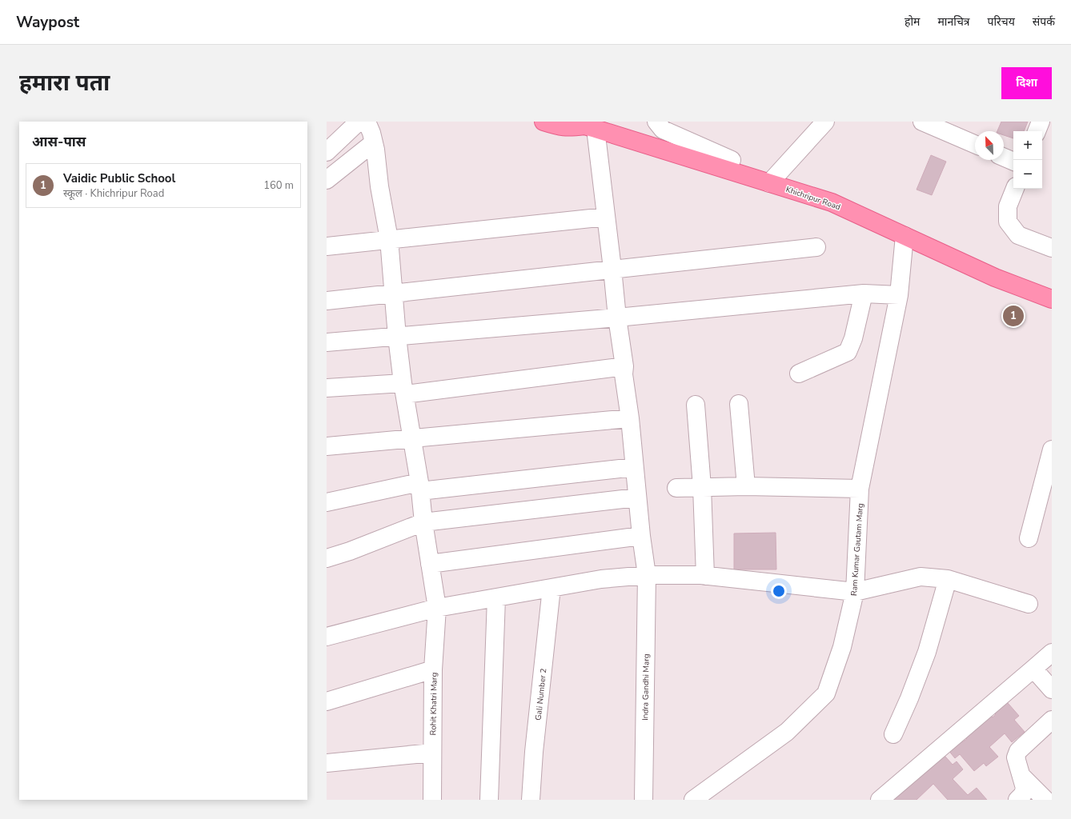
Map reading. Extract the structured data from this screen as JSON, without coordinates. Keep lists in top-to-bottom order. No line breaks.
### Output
{"streets":{"main road":["Khichripur Road"],"street":["Ram Kumar Gautam Marg","Indra Gandhi Marg","Gali Number 2","Rohit Khatri Marg"]},"crossings":[["Khichripur Road","Ram Kumar Gautam Marg"],["Khichripur Road","Indra Gandhi Marg"]],"north":"top left","page":{"header":"Waypost","nav":["होम","मानचित्र","परिचय","संपर्क"],"buttons":"दिशा","title":"हमारा पता","heading":"आस-पास","map_buttons":["+","−"],"list":[{"mark":"1","name":"Vaidic Public School","note":"स्कूल · Khichripur Road","value":"160 m"}],"pins":"1"}}
